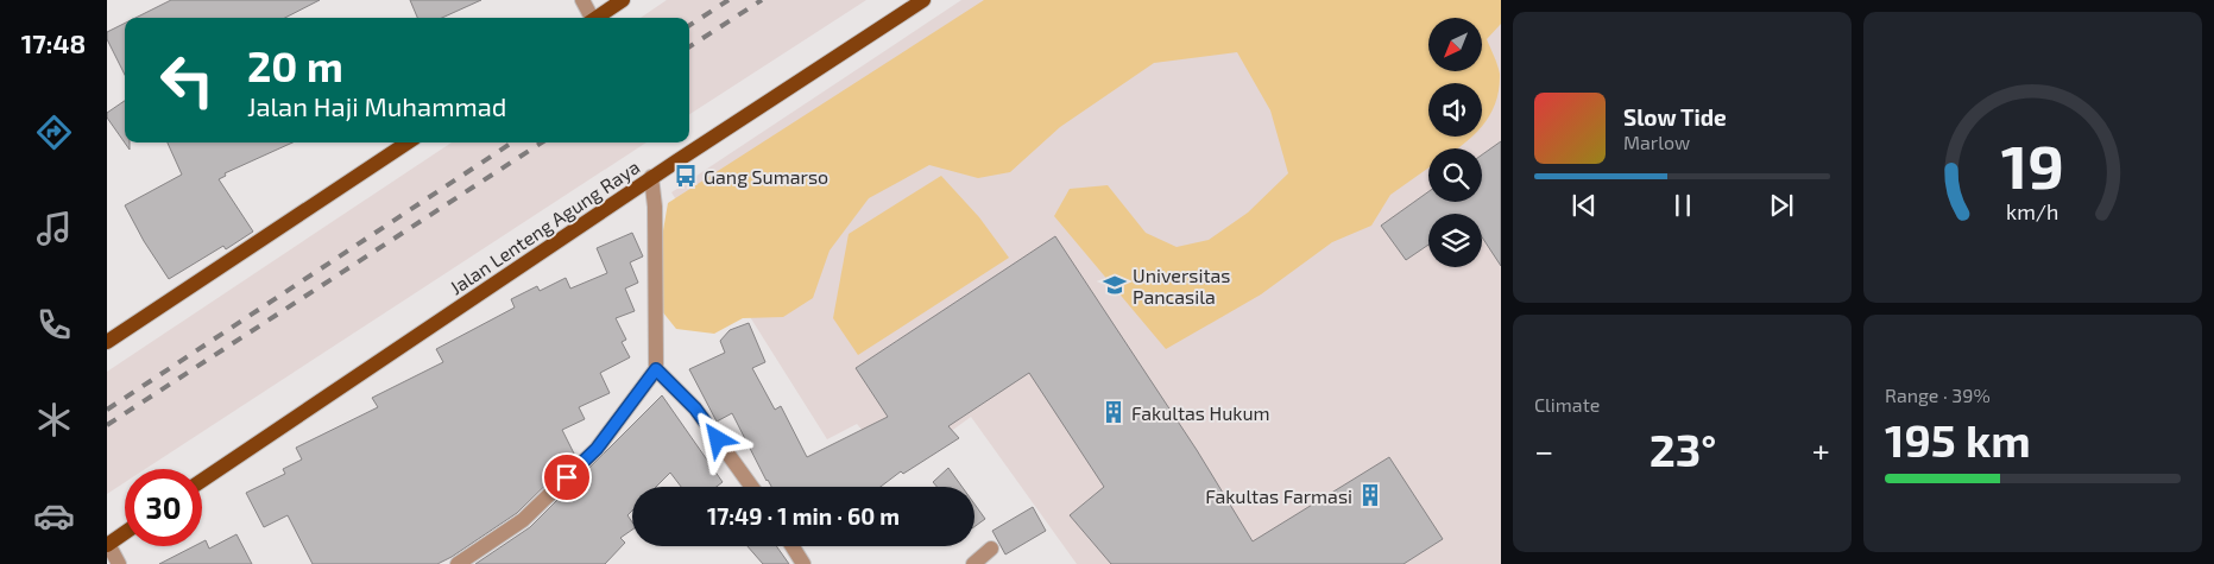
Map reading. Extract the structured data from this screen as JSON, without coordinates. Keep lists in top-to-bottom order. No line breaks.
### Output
{"streets":{"main road":["Jalan Lenteng Agung Raya"]},"places":{"bus stop":["Gang Sumarso"],"school or university":["Universitas Pancasila"],"building":["Fakultas Hukum","Fakultas Farmasi"]},"north":"bottom left","page":{"tabs":"17:48","turn":["20 m","Jalan Haji Muhammad"],"song":["Slow Tide","Marlow"],"tile":["Climate",["Range · 39%","195 km"]],"heat":["−","23°","+"],"limit":"30","trip":"17:49 · 1 min · 60 m","gauge":["19","km/h"]}}
